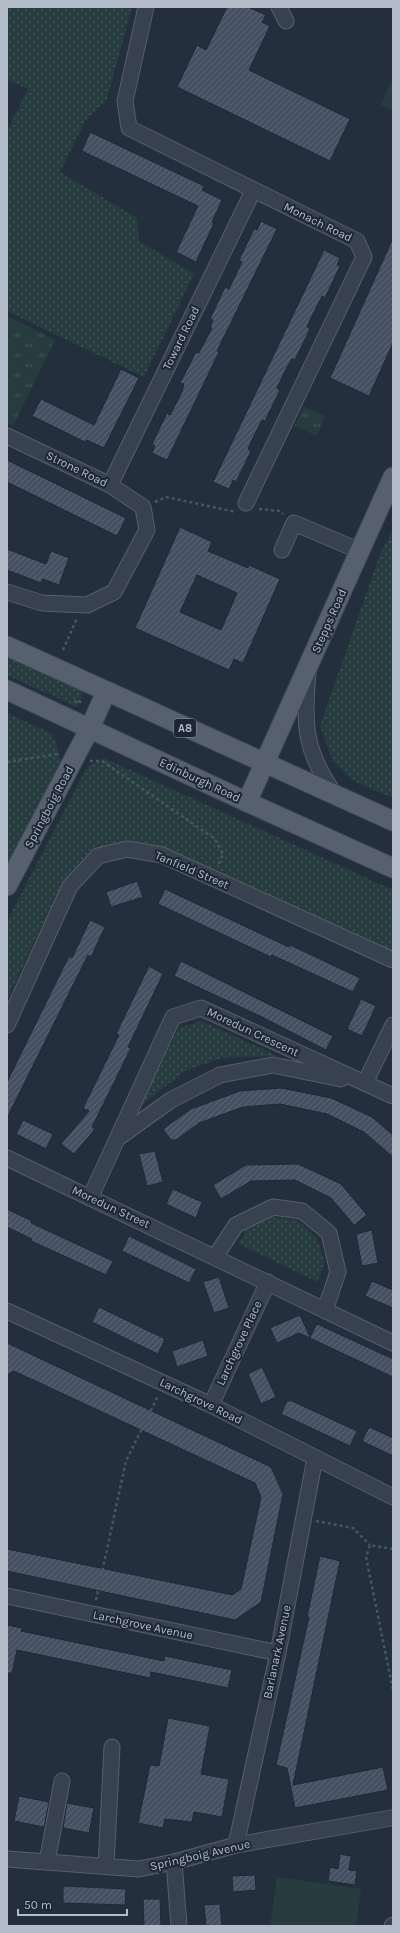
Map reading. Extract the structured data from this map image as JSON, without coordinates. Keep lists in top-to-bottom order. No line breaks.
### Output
{"streets":{"main road":["Stepps Road","A8","Edinburgh Road","Springboig Road"],"street":["Monach Road","Toward Road","Strone Road","Tanfield Street","Moredun Crescent","Moredun Street","Larchgrove Place","Larchgrove Road","Larchgrove Avenue","Barlanark Avenue","Springboig Avenue"]},"crossings":[["Monach Road","Toward Road"],["Toward Road","Strone Road"],["Stepps Road","A8"],["Stepps Road","Edinburgh Road"],["A8","Springboig Road"],["Edinburgh Road","Springboig Road"],["Moredun Crescent","Moredun Street"],["Moredun Street","Larchgrove Place"],["Larchgrove Place","Larchgrove Road"],["Larchgrove Road","Barlanark Avenue"],["Larchgrove Avenue","Barlanark Avenue"],["Barlanark Avenue","Springboig Avenue"]],"scale_bar":"50 m"}
